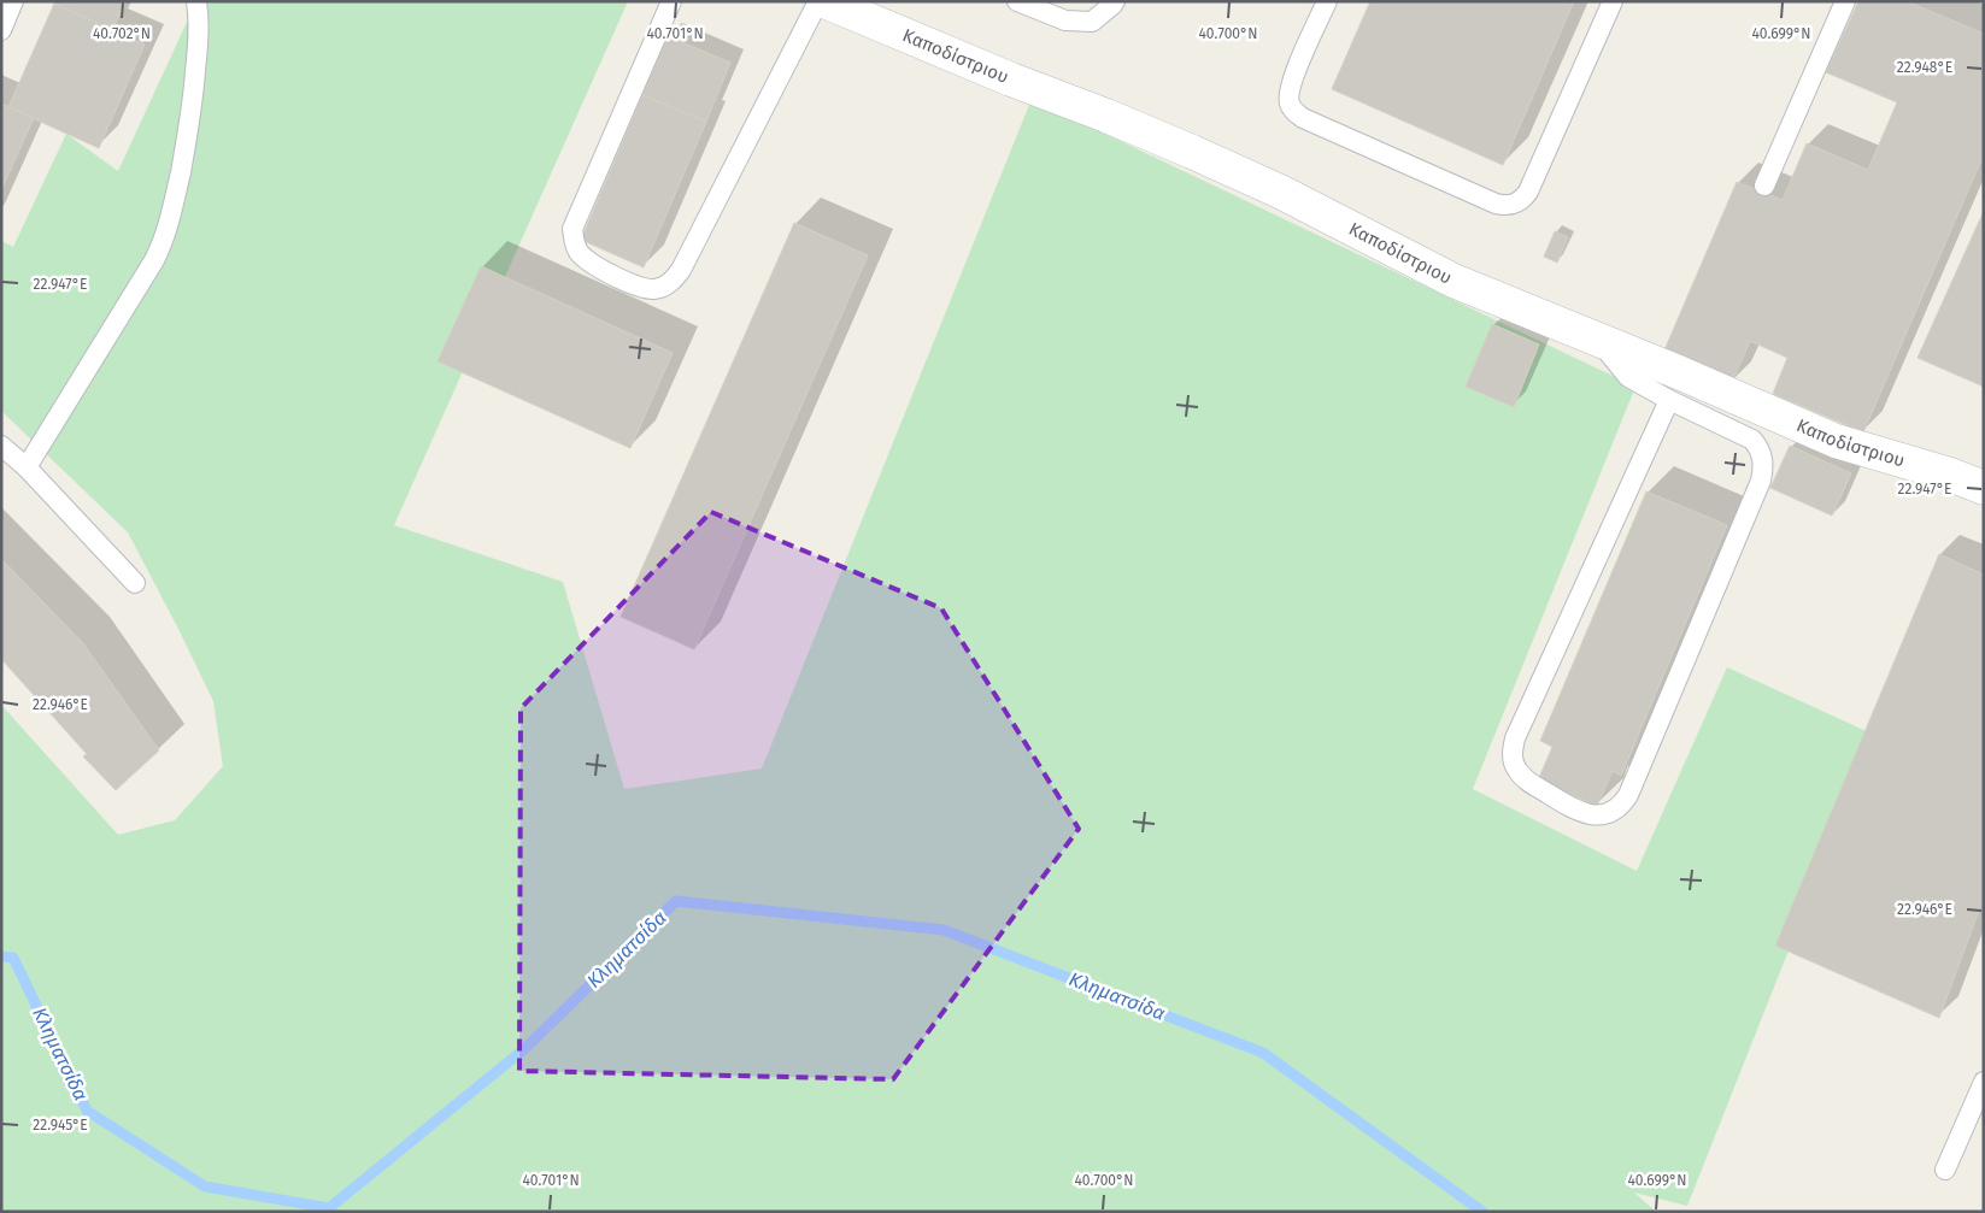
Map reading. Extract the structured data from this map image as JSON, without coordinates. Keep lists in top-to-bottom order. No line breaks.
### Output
{"streets":{"street":["Καποδίστριου"]},"water":["Κληματσίδα"],"coordinates":["40.702°N","40.701°N","40.700°N","40.699°N","22.948°E","22.947°E","22.946°E","22.945°E"]}
